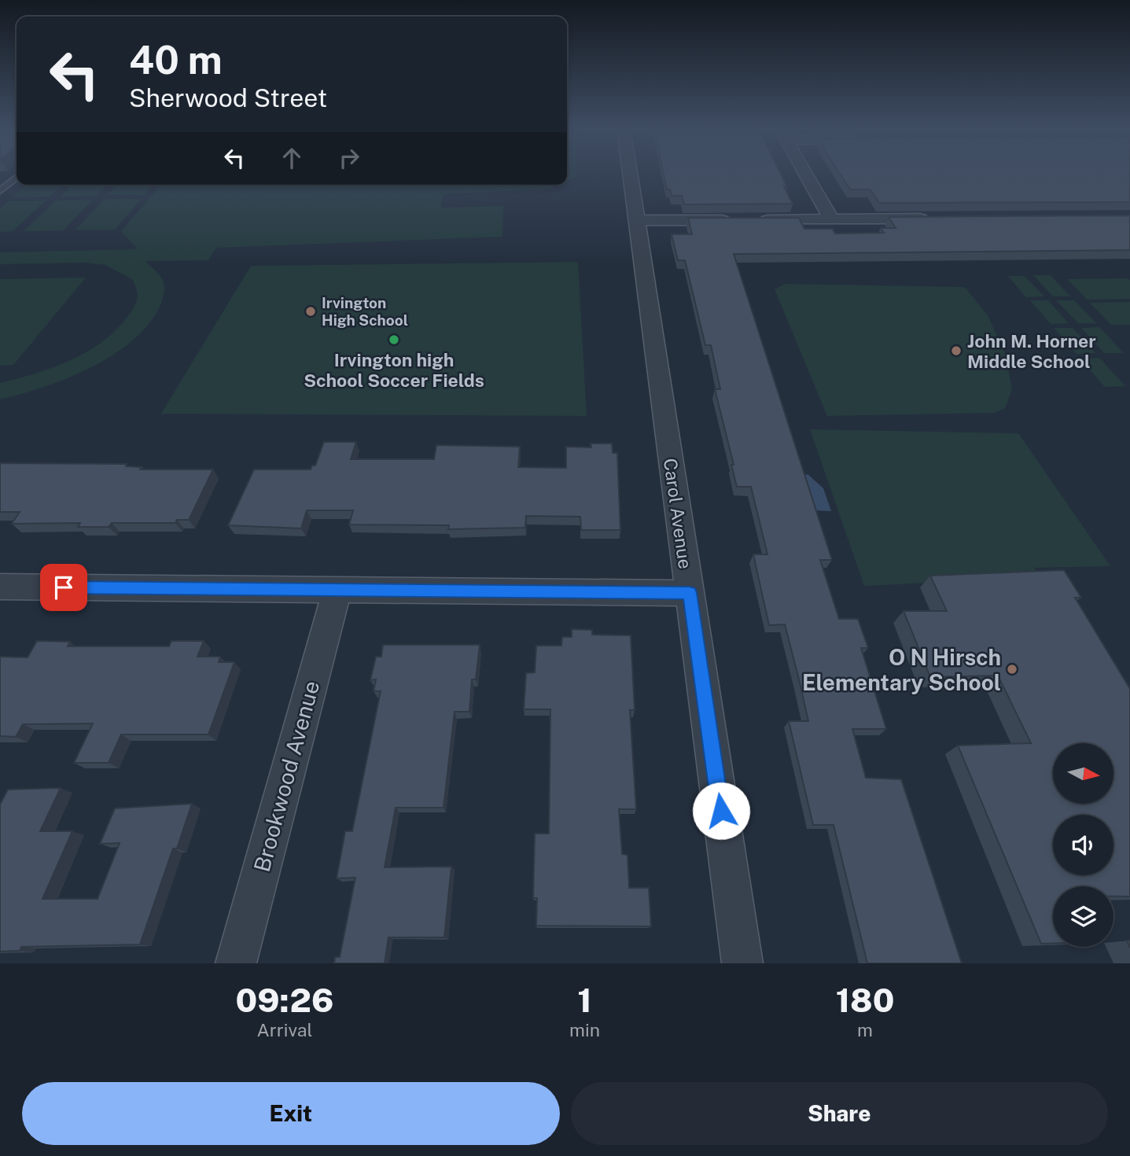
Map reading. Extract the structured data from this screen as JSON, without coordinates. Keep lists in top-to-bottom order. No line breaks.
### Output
{"streets":{"street":["Carol Avenue","Brookwood Avenue"]},"places":["Irvington High School","Irvington high School Soccer Fields","John M. Horner Middle School","O N Hirsch Elementary School"],"north":"right","page":{"turn":["40 m","Sherwood Street"],"eta":["09:26","Arrival","1","min","180","m"],"buttons":["Exit","Share"]}}
